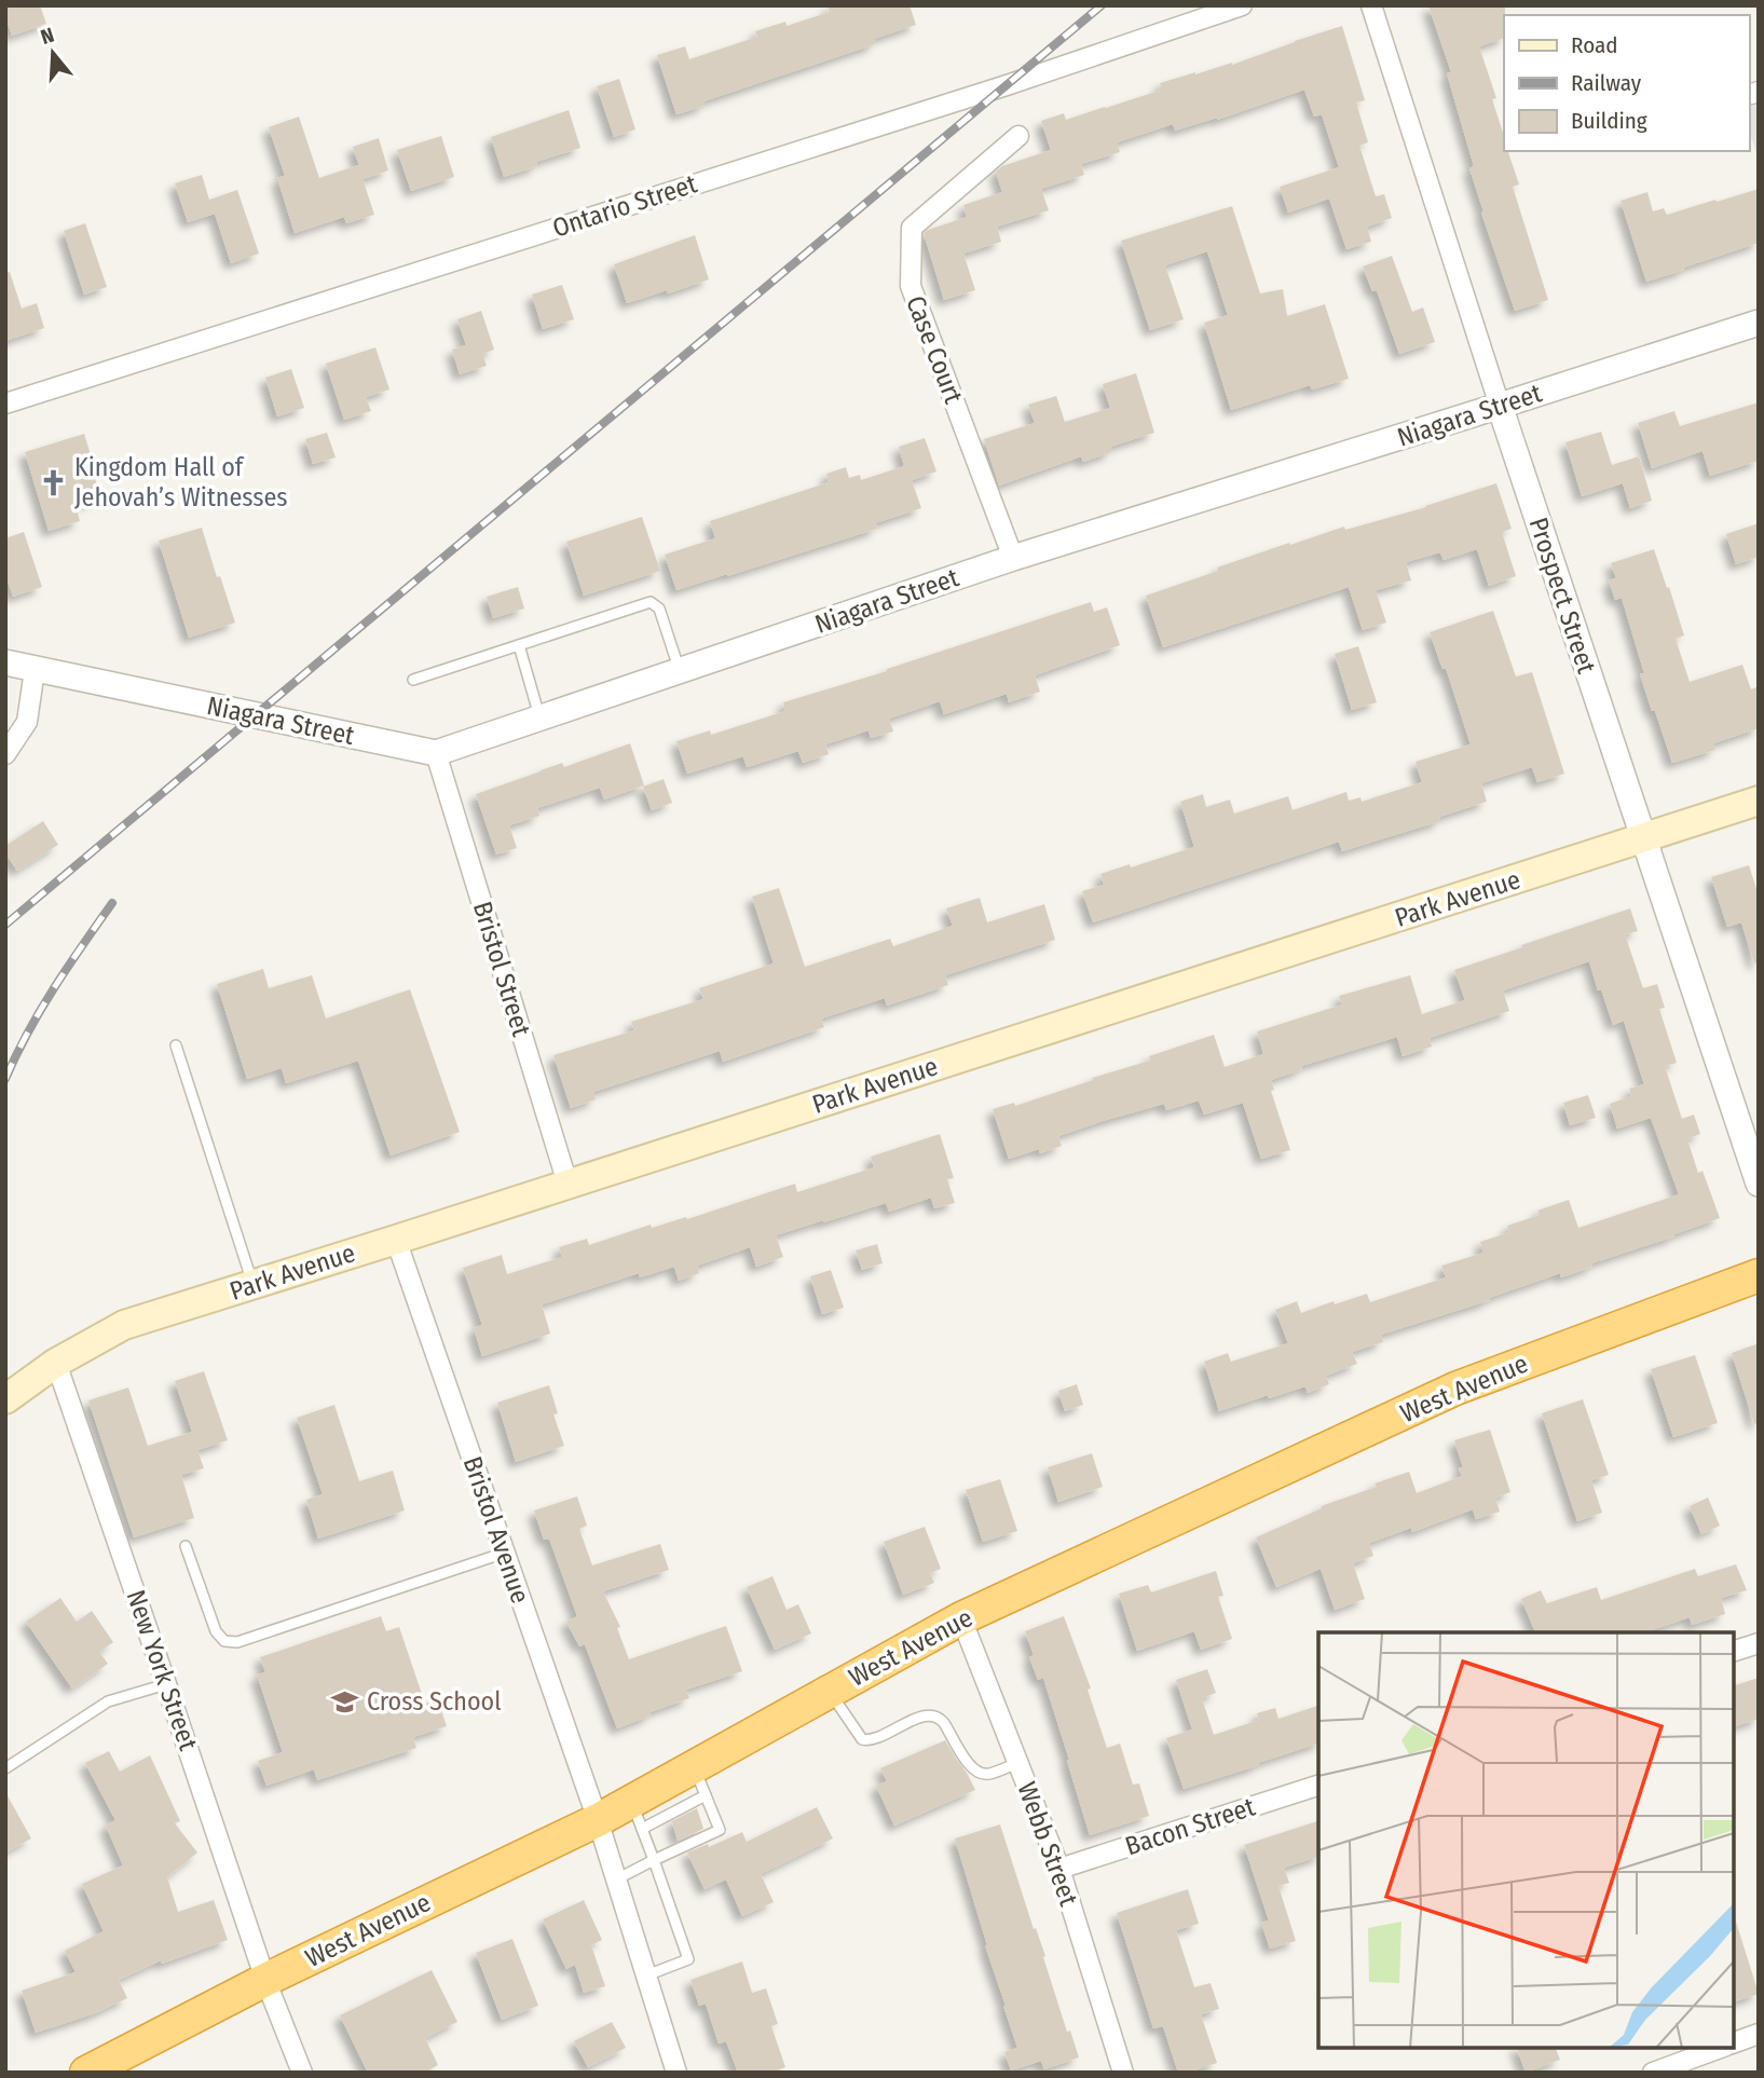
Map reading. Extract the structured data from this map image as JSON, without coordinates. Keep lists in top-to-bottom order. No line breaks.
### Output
{"streets":{"highway":["West Avenue"],"main road":["Park Avenue"],"street":["Ontario Street","Case Court","Niagara Street","Prospect Street","Bristol Street","Bristol Avenue","New York Street","Bacon Street","Webb Street"]},"crossings":[["Case Court","Niagara Street"],["Niagara Street","Prospect Street"],["Niagara Street","Bristol Street"],["Prospect Street","Park Avenue"],["Park Avenue","Bristol Street"],["Park Avenue","Bristol Avenue"],["Park Avenue","New York Street"],["West Avenue","Bristol Avenue"],["West Avenue","New York Street"],["West Avenue","Webb Street"],["Bacon Street","Webb Street"]],"places":{"church":["Kingdom Hall of Jehovah’s Witnesses"],"school or university":["Cross School"]},"legend":["Road","Railway","Building"],"north":"top"}
